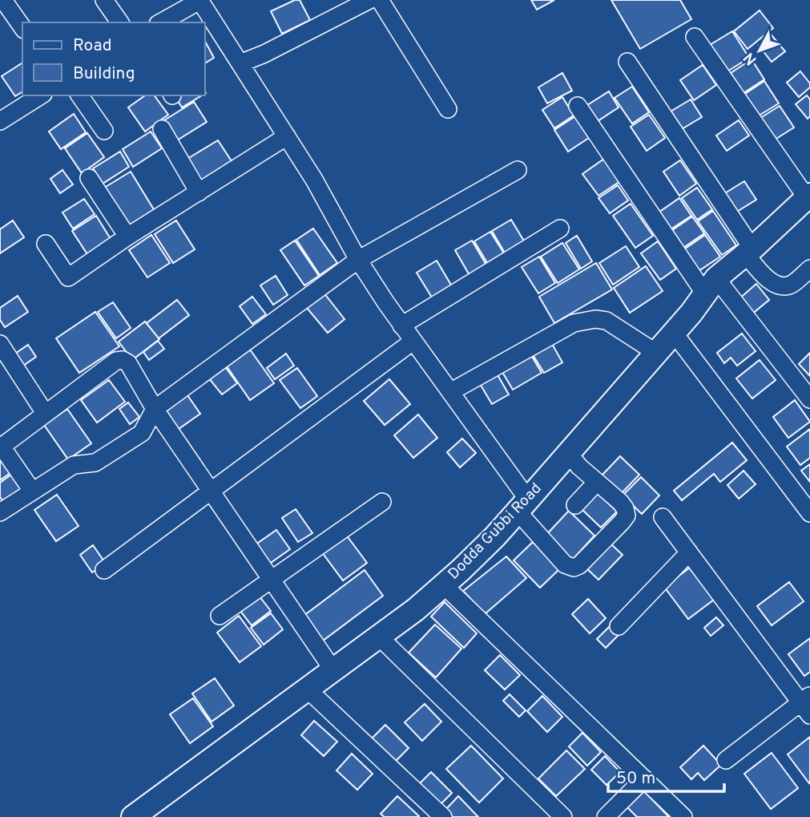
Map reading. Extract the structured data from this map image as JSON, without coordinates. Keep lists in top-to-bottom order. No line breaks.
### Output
{"streets":{"main road":["Dodda Gubbi Road"]},"legend":["Road","Building"],"scale_bar":"50 m","north":"bottom left"}
